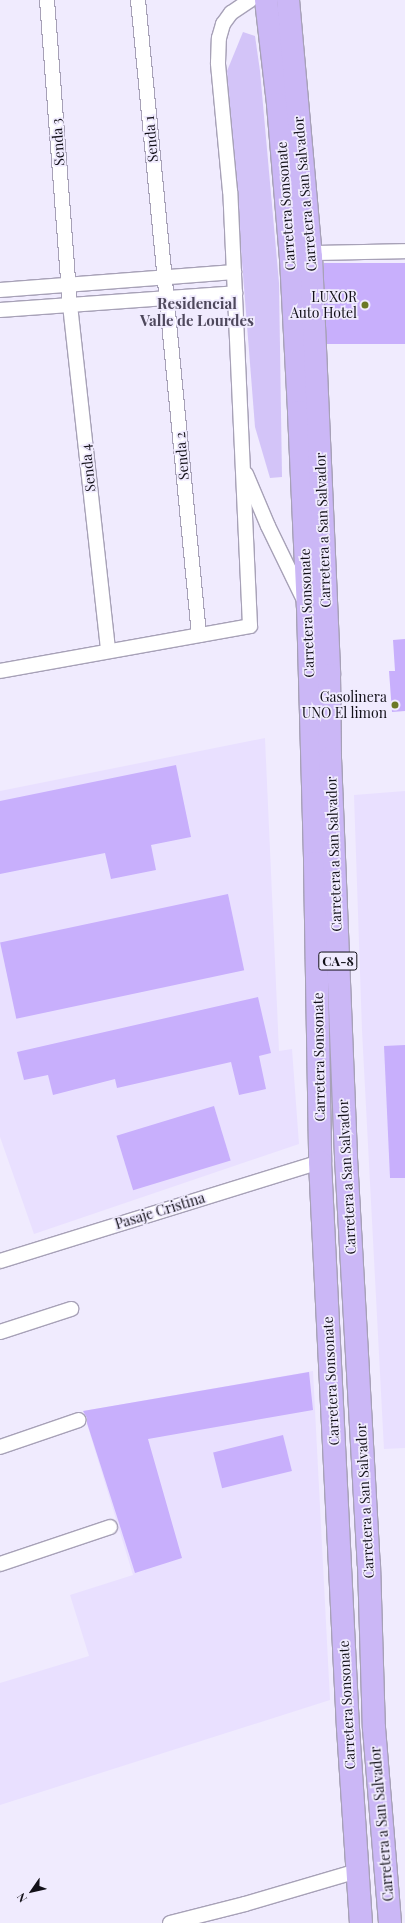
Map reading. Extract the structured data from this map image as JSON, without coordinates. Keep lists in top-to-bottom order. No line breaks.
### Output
{"streets":{"highway":["Carretera a San Salvador","Carretera Sonsonate","CA-8"],"street":["Senda 1","Senda 3","Senda 2","Senda 4","Pasaje Cristina"]},"crossings":[["Senda 1","Senda 2"],["Senda 3","Senda 4"],["Carretera Sonsonate","Pasaje Cristina"]],"districts":["Residencial Valle de Lourdes"],"places":["LUXOR Auto Hotel","Gasolinera UNO El limon"],"north":"bottom left"}
